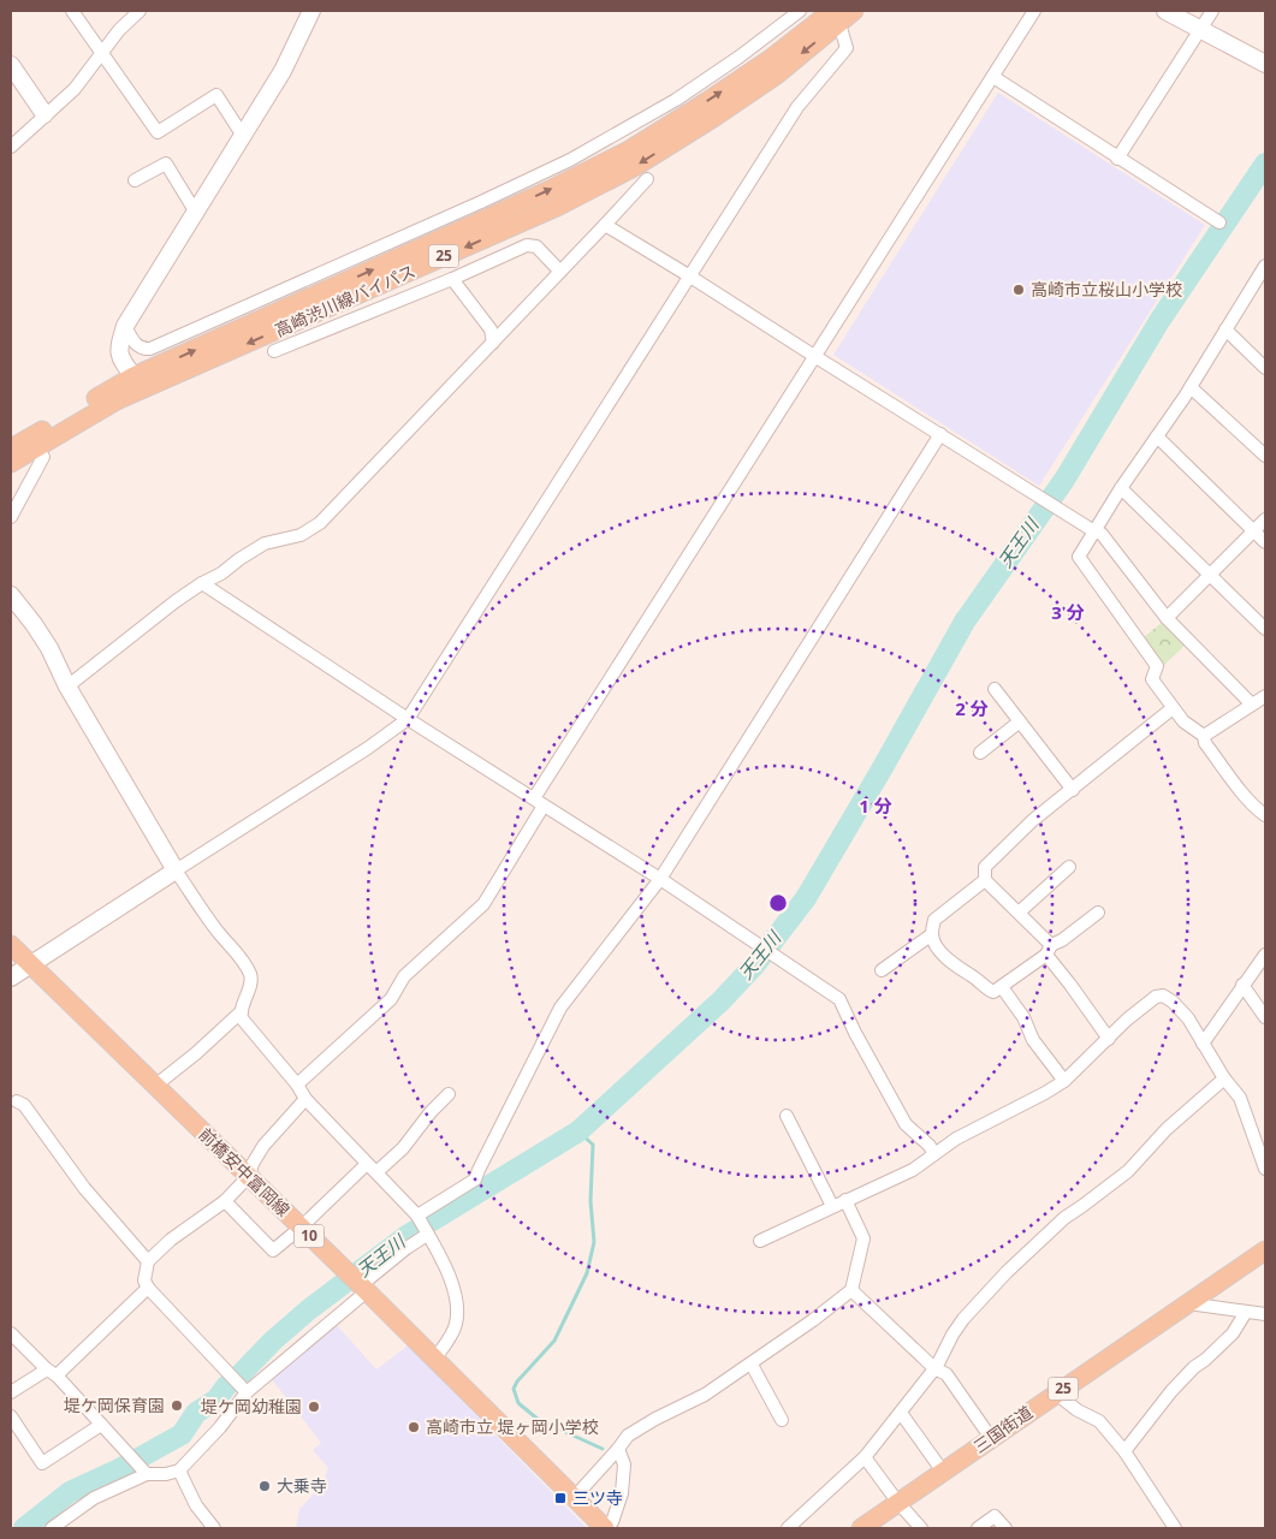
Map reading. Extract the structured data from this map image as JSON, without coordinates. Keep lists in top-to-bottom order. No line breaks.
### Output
{"streets":{"main road":["25","高崎渋川線バイパス","前橋安中富岡線","10","三国街道"]},"water":["天王川"],"places":{"other":["高崎市立桜山小学校","堤ケ岡保育園","堤ケ岡幼稚園","高崎市立 堤ヶ岡小学校","大乗寺"],"transit":["三ツ寺"]},"rings":["3 分","2 分","1 分"]}
